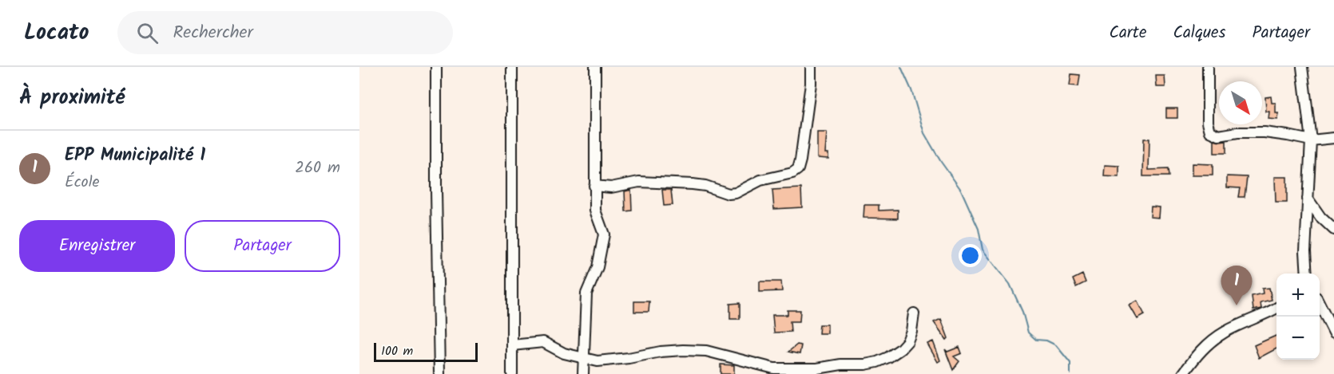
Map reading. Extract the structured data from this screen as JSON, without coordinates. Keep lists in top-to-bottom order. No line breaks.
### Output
{"scale_bar":"100 m","north":"bottom right","page":{"header":"Locato","search":"Rechercher","nav":["Carte","Calques","Partager"],"heading":"À proximité","list":[{"mark":"1","name":"EPP Municipalité 1","note":"École","value":"260 m"}],"buttons":["Enregistrer","Partager"],"pins":"1","map_buttons":["+","−"],"scale":"100 m"}}
